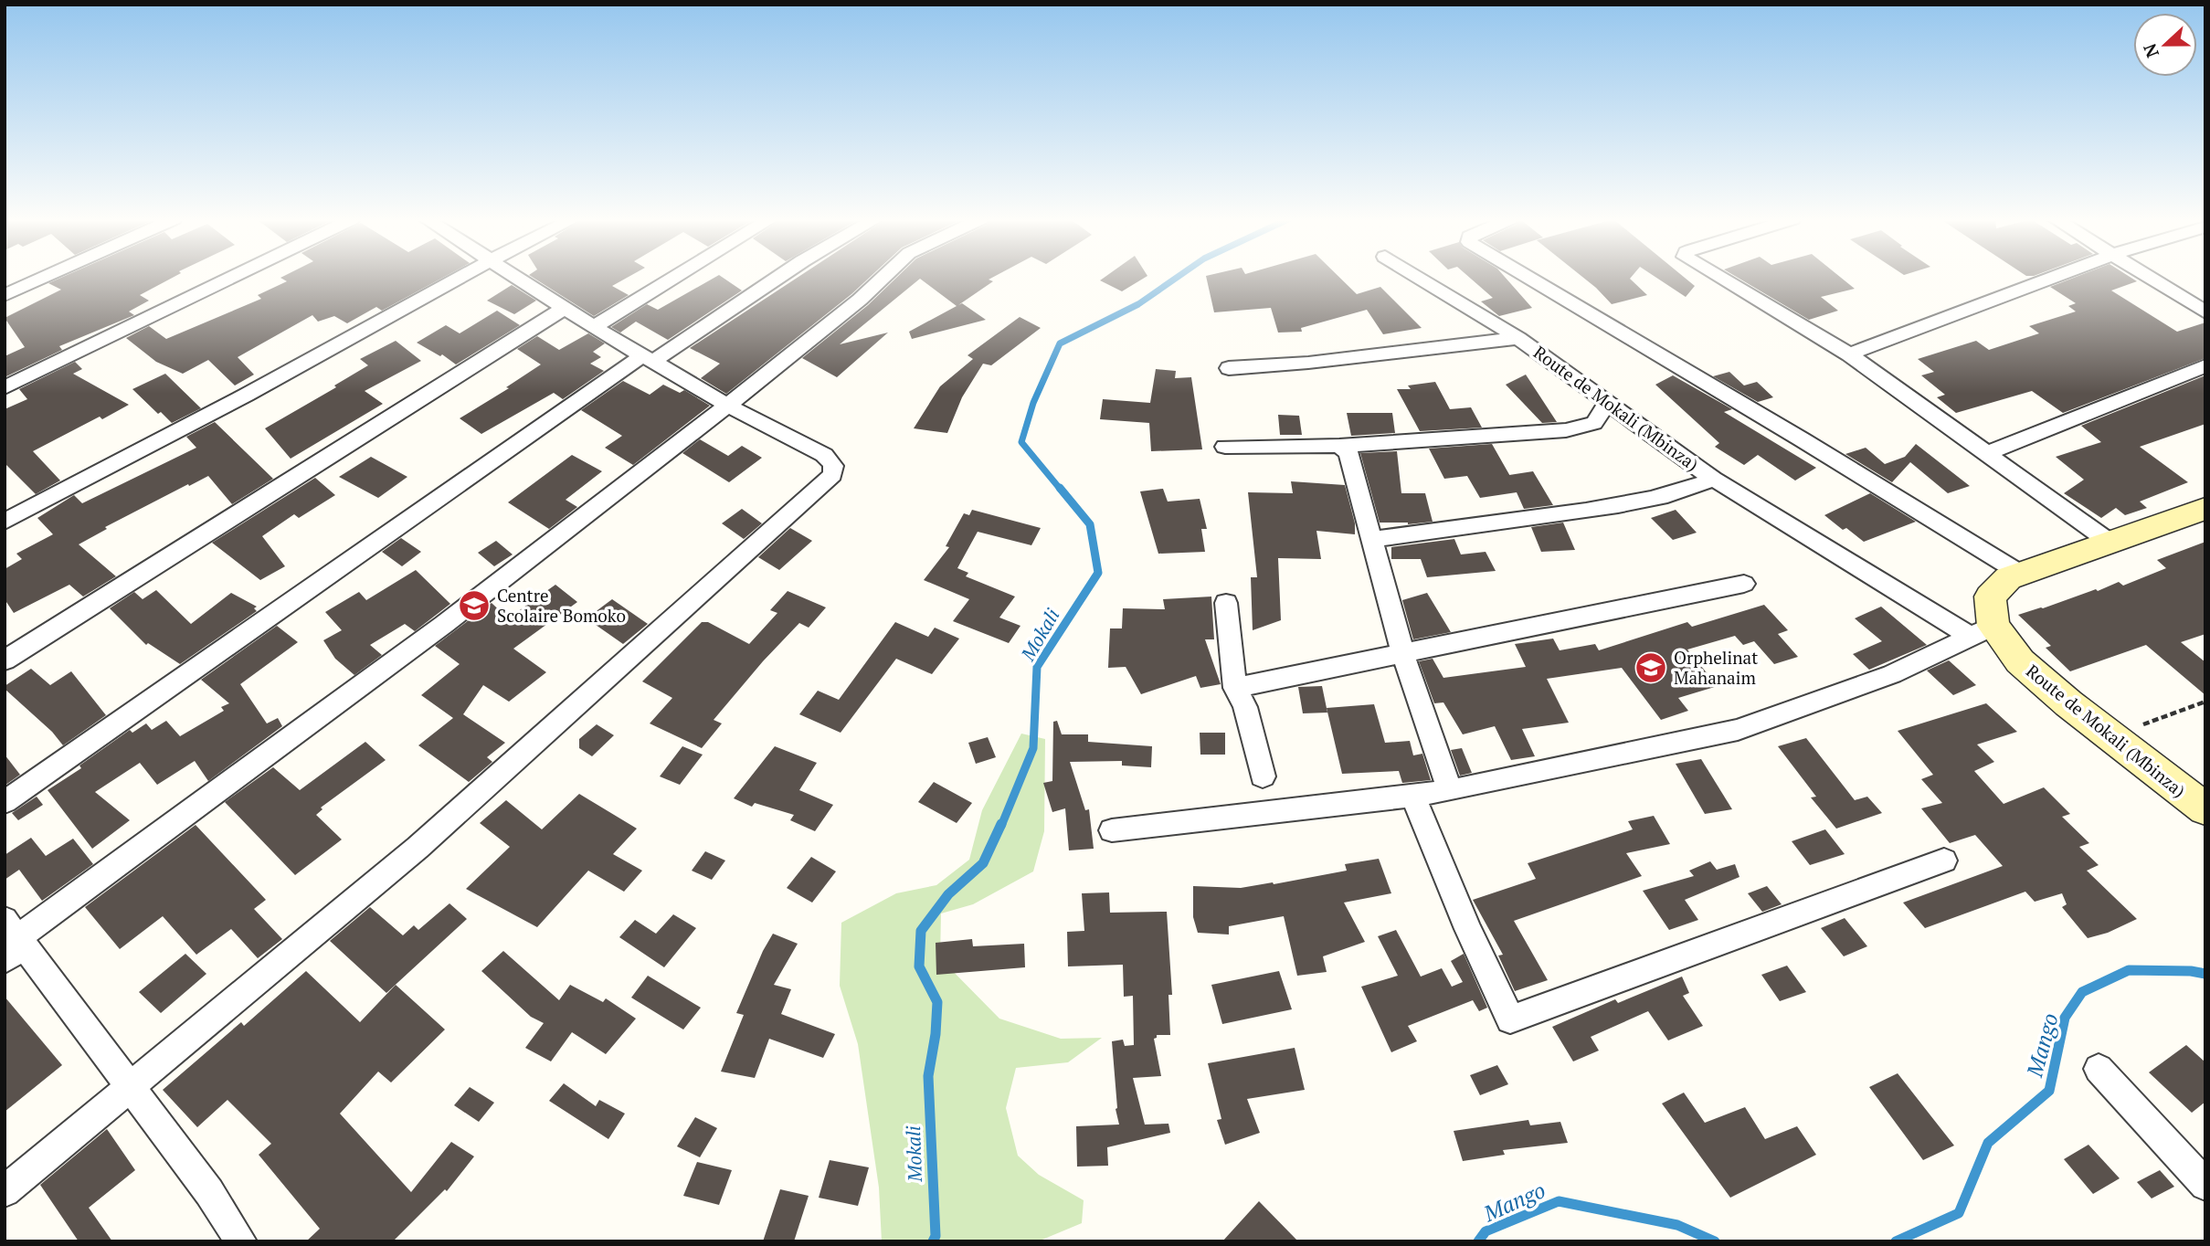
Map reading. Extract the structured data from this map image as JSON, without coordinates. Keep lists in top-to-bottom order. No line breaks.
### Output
{"streets":{"street":["Route de Mokali (Mbinza)"]},"water":["Mokali","Mango"],"places":{"school or university":["Centre Scolaire Bomoko","Orphelinat Mahanaim"]},"north":"left"}
